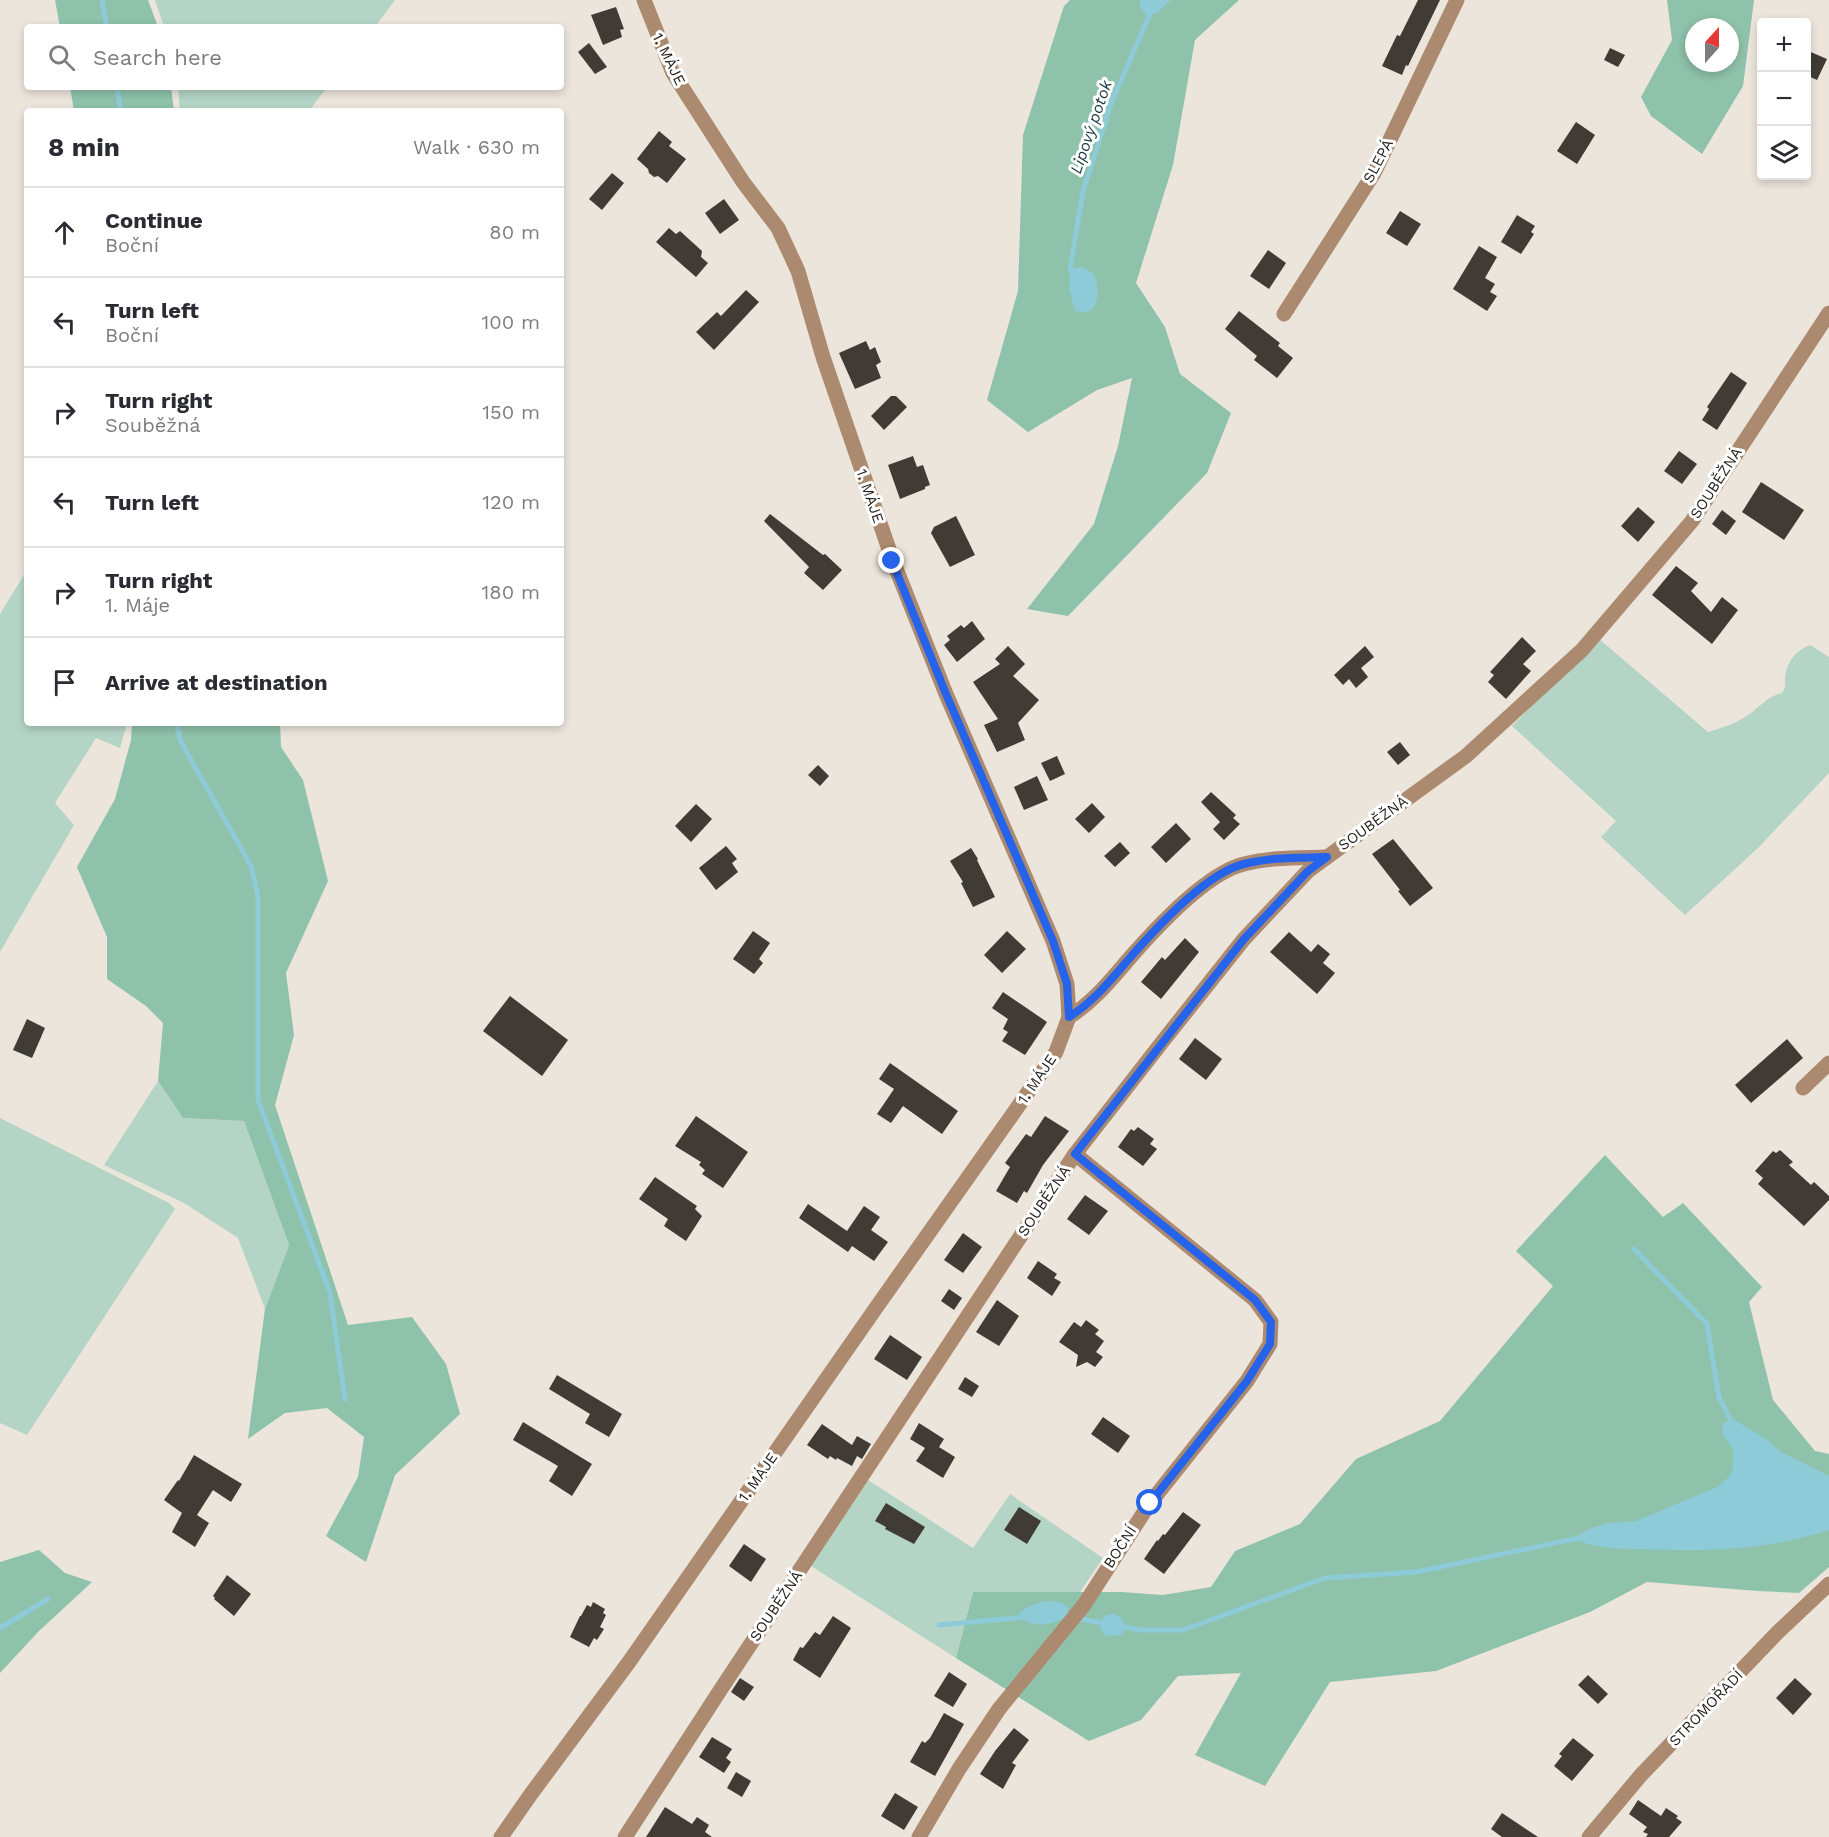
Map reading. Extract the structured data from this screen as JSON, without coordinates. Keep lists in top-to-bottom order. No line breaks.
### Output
{"streets":{"street":["1. MÁJE","SLEPÁ","SOUBĚŽNÁ","BOČNÍ","STROMOŘADÍ"]},"crossings":[["SOUBĚŽNÁ","BOČNÍ"]],"water":["Lipový potok"],"north":"top","page":{"map_buttons":["+","−"],"search":"Search here","heading":["8 min","Walk · 630 m"],"list":[["Continue","Boční","80 m"],["Turn left","Boční","100 m"],["Turn right","Souběžná","150 m"],["Turn left","120 m"],["Turn right","1. Máje","180 m"],"Arrive at destination"]}}
